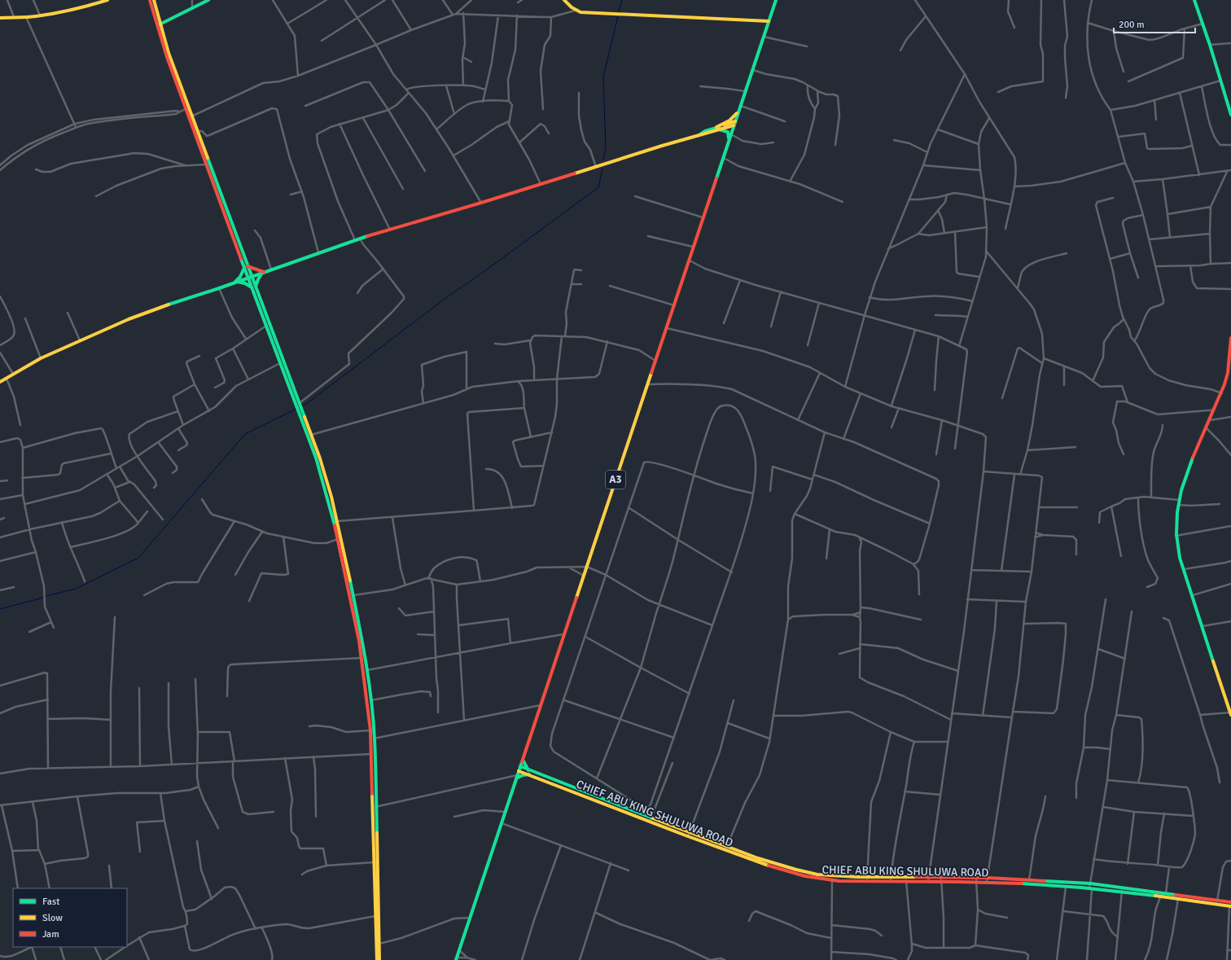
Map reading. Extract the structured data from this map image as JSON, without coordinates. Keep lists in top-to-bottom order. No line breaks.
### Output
{"streets":{"main road":["A3","CHIEF ABU KING SHULUWA ROAD"]},"crossings":[["A3","CHIEF ABU KING SHULUWA ROAD"]],"legend":["Fast","Slow","Jam"],"scale_bar":"200 m"}
